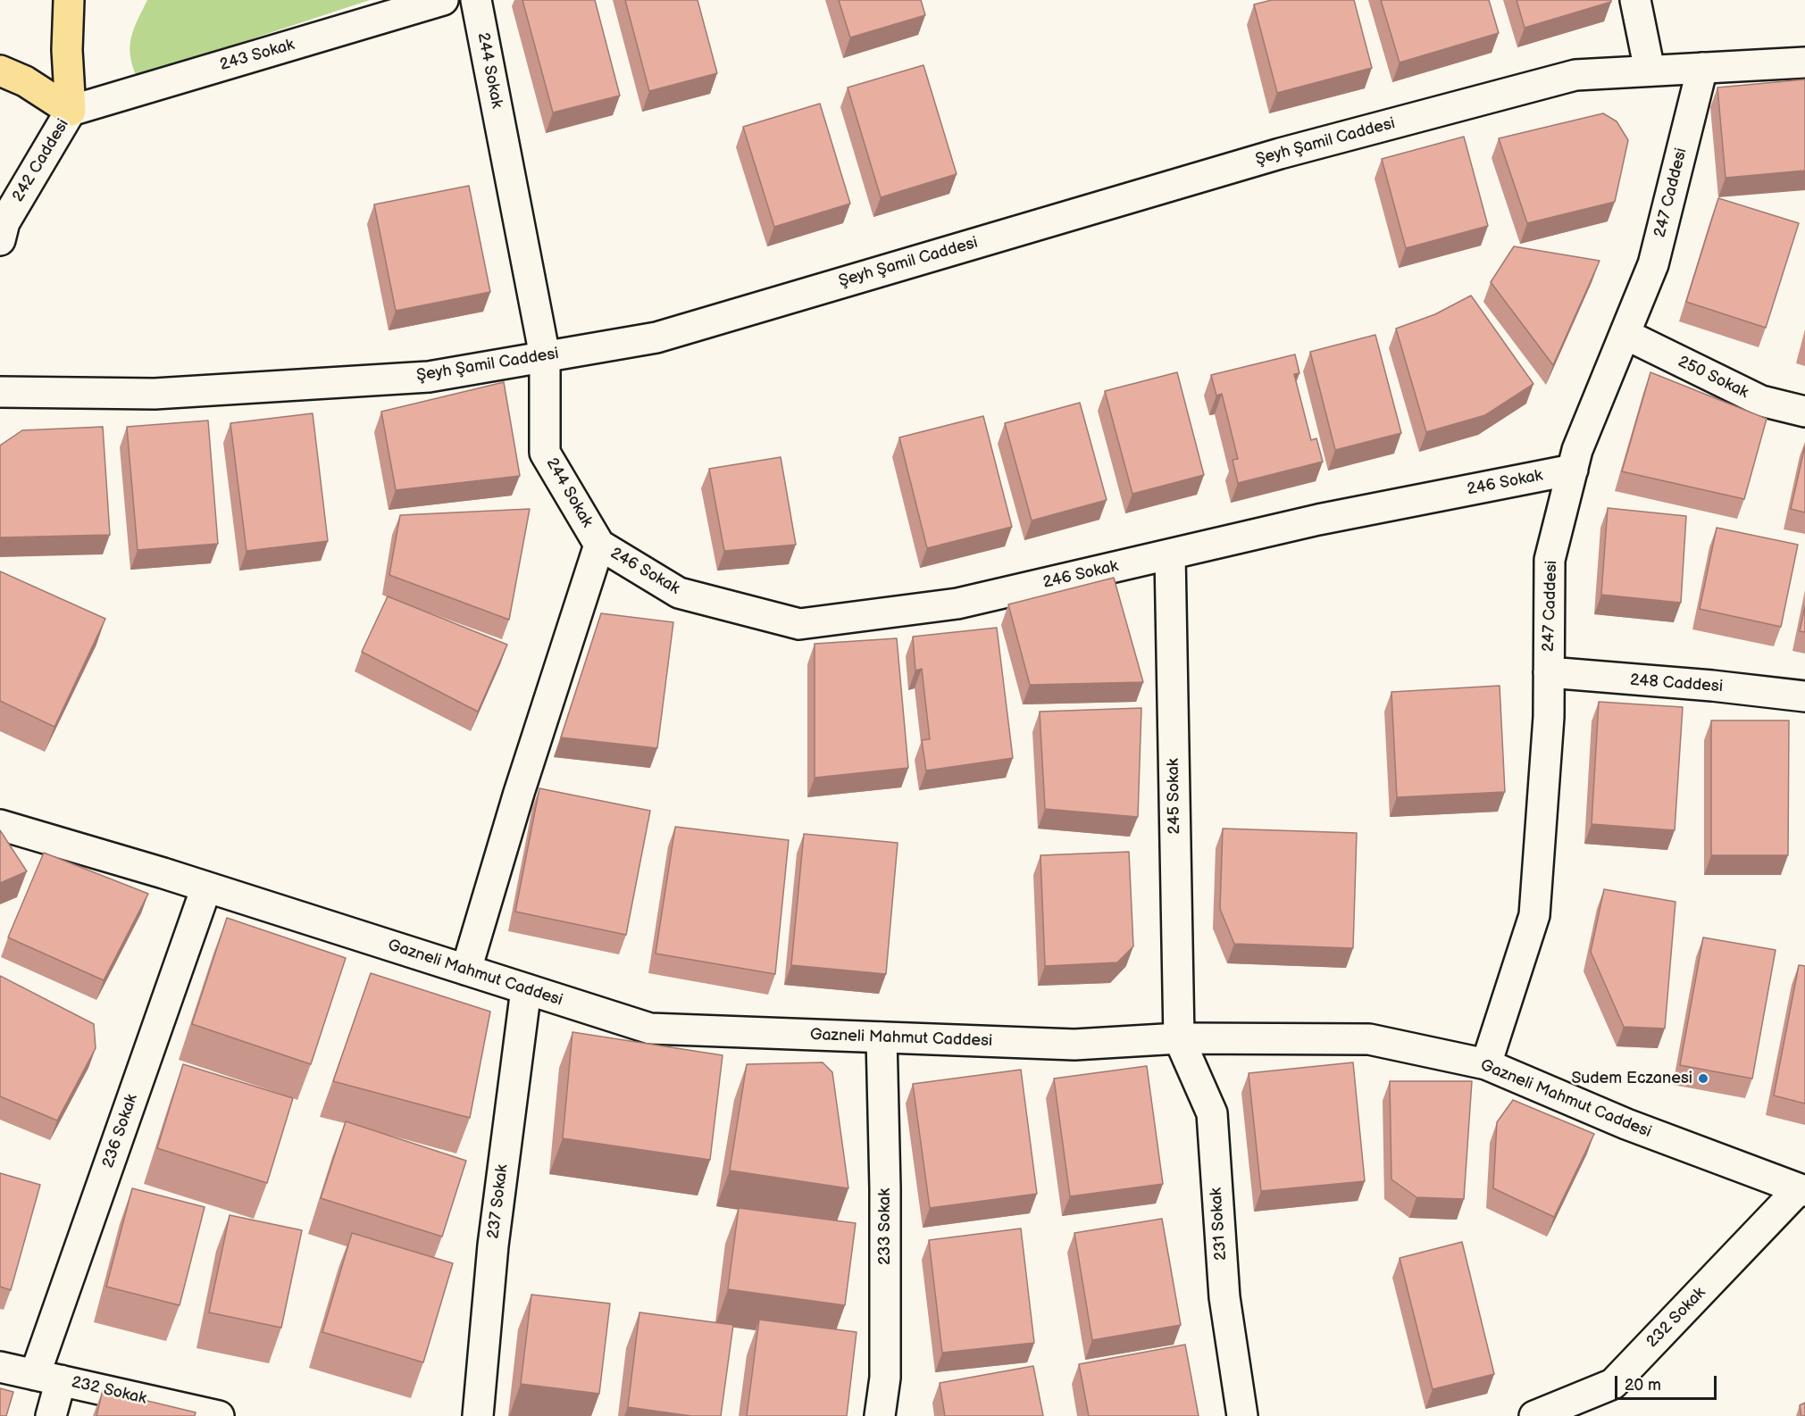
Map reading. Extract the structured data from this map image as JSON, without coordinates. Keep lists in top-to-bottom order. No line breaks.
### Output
{"streets":{"street":["243 Sokak","244 Sokak","Şeyh Şamil Caddesi","242 Caddesi","247 Caddesi","250 Sokak","246 Sokak","248 Caddesi","245 Sokak","Gazneli Mahmut Caddesi","236 Sokak","237 Sokak","231 Sokak","233 Sokak","232 Sokak"]},"crossings":[["243 Sokak","242 Caddesi"],["244 Sokak","Şeyh Şamil Caddesi"],["244 Sokak","246 Sokak"],["244 Sokak","Gazneli Mahmut Caddesi"],["Şeyh Şamil Caddesi","247 Caddesi"],["247 Caddesi","250 Sokak"],["247 Caddesi","246 Sokak"],["247 Caddesi","248 Caddesi"],["247 Caddesi","Gazneli Mahmut Caddesi"],["246 Sokak","245 Sokak"],["245 Sokak","Gazneli Mahmut Caddesi"],["245 Sokak","231 Sokak"],["Gazneli Mahmut Caddesi","236 Sokak"],["Gazneli Mahmut Caddesi","237 Sokak"],["Gazneli Mahmut Caddesi","231 Sokak"],["Gazneli Mahmut Caddesi","233 Sokak"],["Gazneli Mahmut Caddesi","232 Sokak"],["236 Sokak","232 Sokak"]],"places":["Sudem Eczanesi"],"scale_bar":"20 m"}
